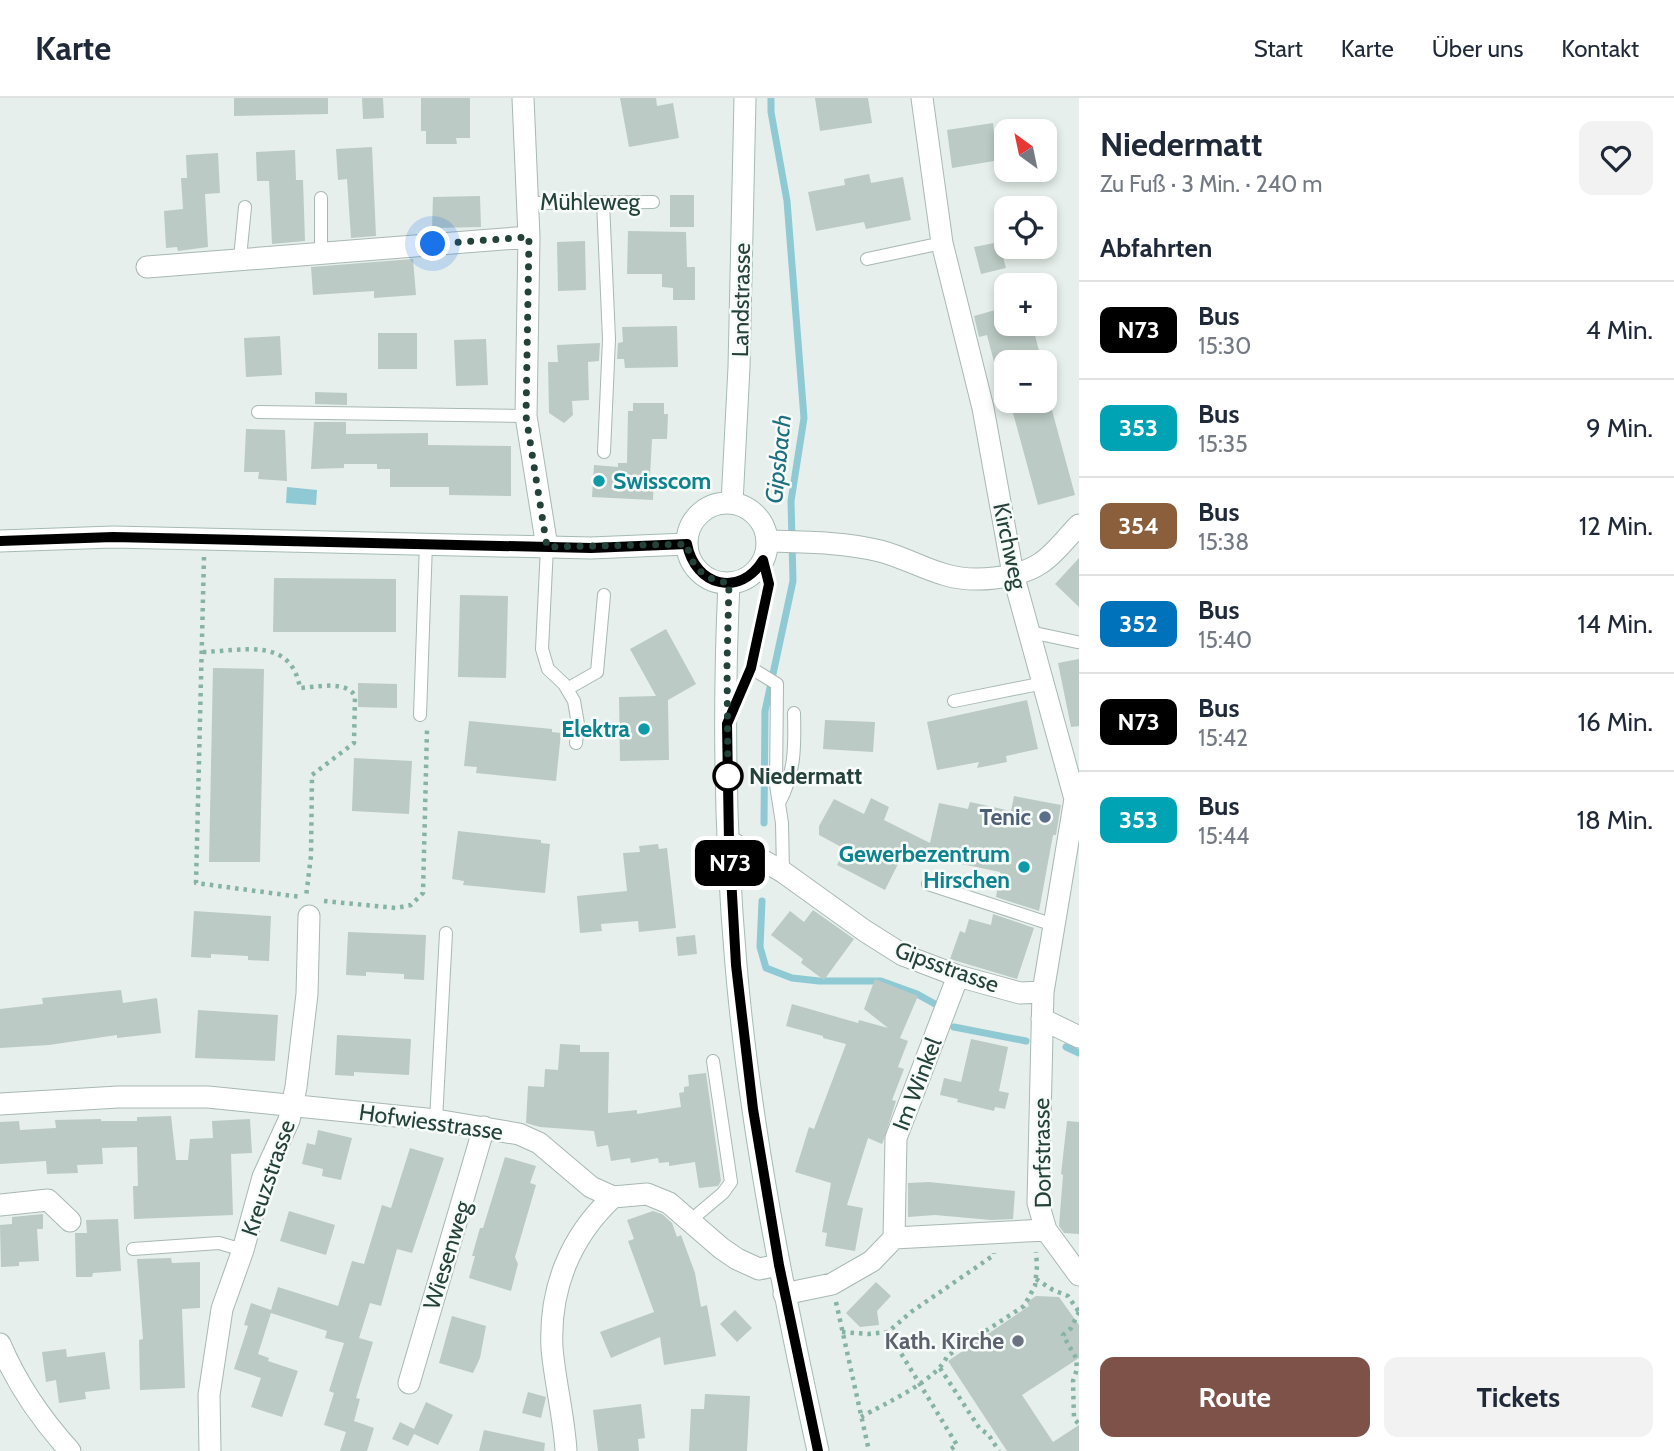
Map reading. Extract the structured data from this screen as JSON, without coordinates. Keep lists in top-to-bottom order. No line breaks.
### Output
{"streets":{"street":["Mühleweg","Landstrasse","Kirchweg","Gipsstrasse","Im Winkel","Hofwiesstrasse","Dorfstrasse","Kreuzstrasse","Wiesenweg"]},"crossings":[["Kirchweg","Gipsstrasse"],["Gipsstrasse","Im Winkel"],["Hofwiesstrasse","Kreuzstrasse"],["Hofwiesstrasse","Wiesenweg"]],"water":["Gipsbach"],"places":["Swisscom","Elektra","Niedermatt","Tenic","Gewerbezentrum Hirschen","Kath. Kirche"],"lines":["bus line N73"],"north":"top left","page":{"header":"Karte","nav":["Start","Karte","Über uns","Kontakt"],"on_map":"N73","heading":[["Niedermatt","Zu Fuß · 3 Min. · 240 m"],"Abfahrten"],"map_buttons":["+","−"],"list":[{"mark":"N73","name":"Bus","note":"15:30","value":"4 Min."},{"mark":"353","name":"Bus","note":"15:35","value":"9 Min."},{"mark":"354","name":"Bus","note":"15:38","value":"12 Min."},{"mark":"352","name":"Bus","note":"15:40","value":"14 Min."},{"mark":"N73","name":"Bus","note":"15:42","value":"16 Min."},{"mark":"353","name":"Bus","note":"15:44","value":"18 Min."}],"buttons":["Route","Tickets"]}}
